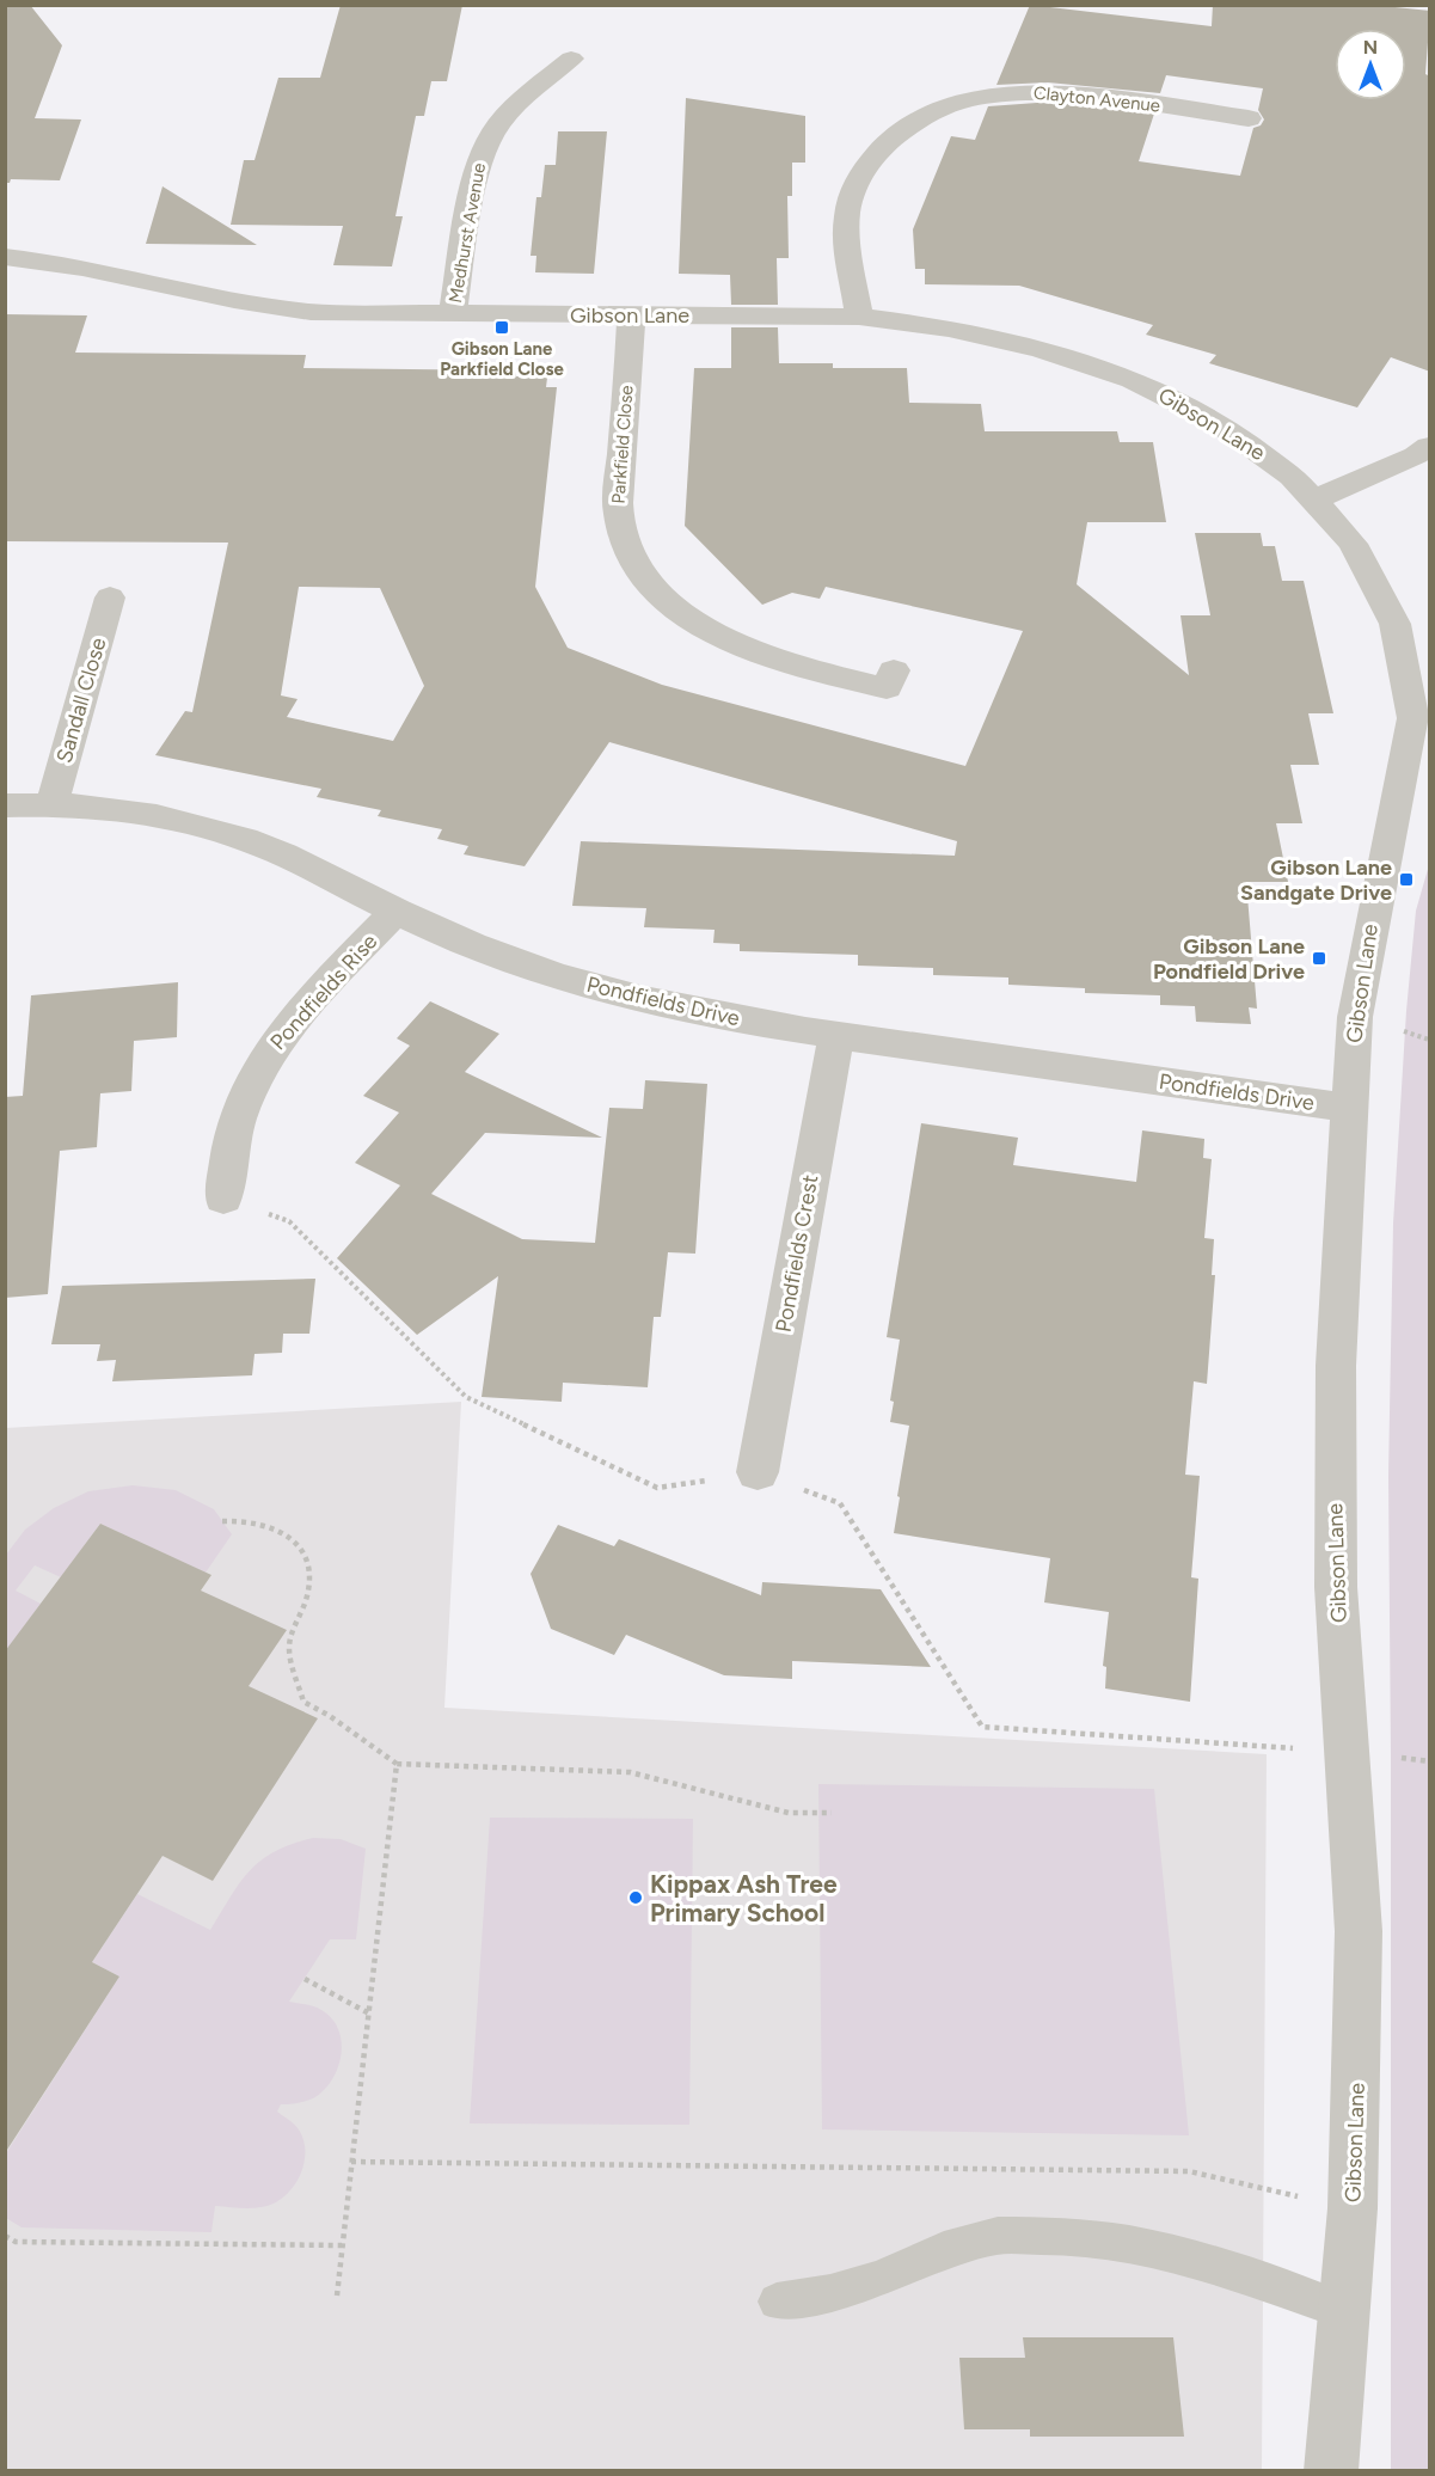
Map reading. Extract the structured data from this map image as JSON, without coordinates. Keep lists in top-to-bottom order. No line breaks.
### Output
{"streets":{"street":["Clayton Avenue","Medhurst Avenue","Gibson Lane","Parkfield Close","Sandall Close","Pondfields Rise","Pondfields Drive","Pondfields Crest"]},"crossings":[["Clayton Avenue","Gibson Lane"],["Medhurst Avenue","Gibson Lane"],["Gibson Lane","Parkfield Close"],["Gibson Lane","Pondfields Drive"],["Sandall Close","Pondfields Drive"],["Pondfields Rise","Pondfields Drive"],["Pondfields Drive","Pondfields Crest"]],"places":{"transit":["Gibson Lane Parkfield Close","Gibson Lane Sandgate Drive","Gibson Lane Pondfield Drive"],"other":["Kippax Ash Tree Primary School"]},"north":"top"}
